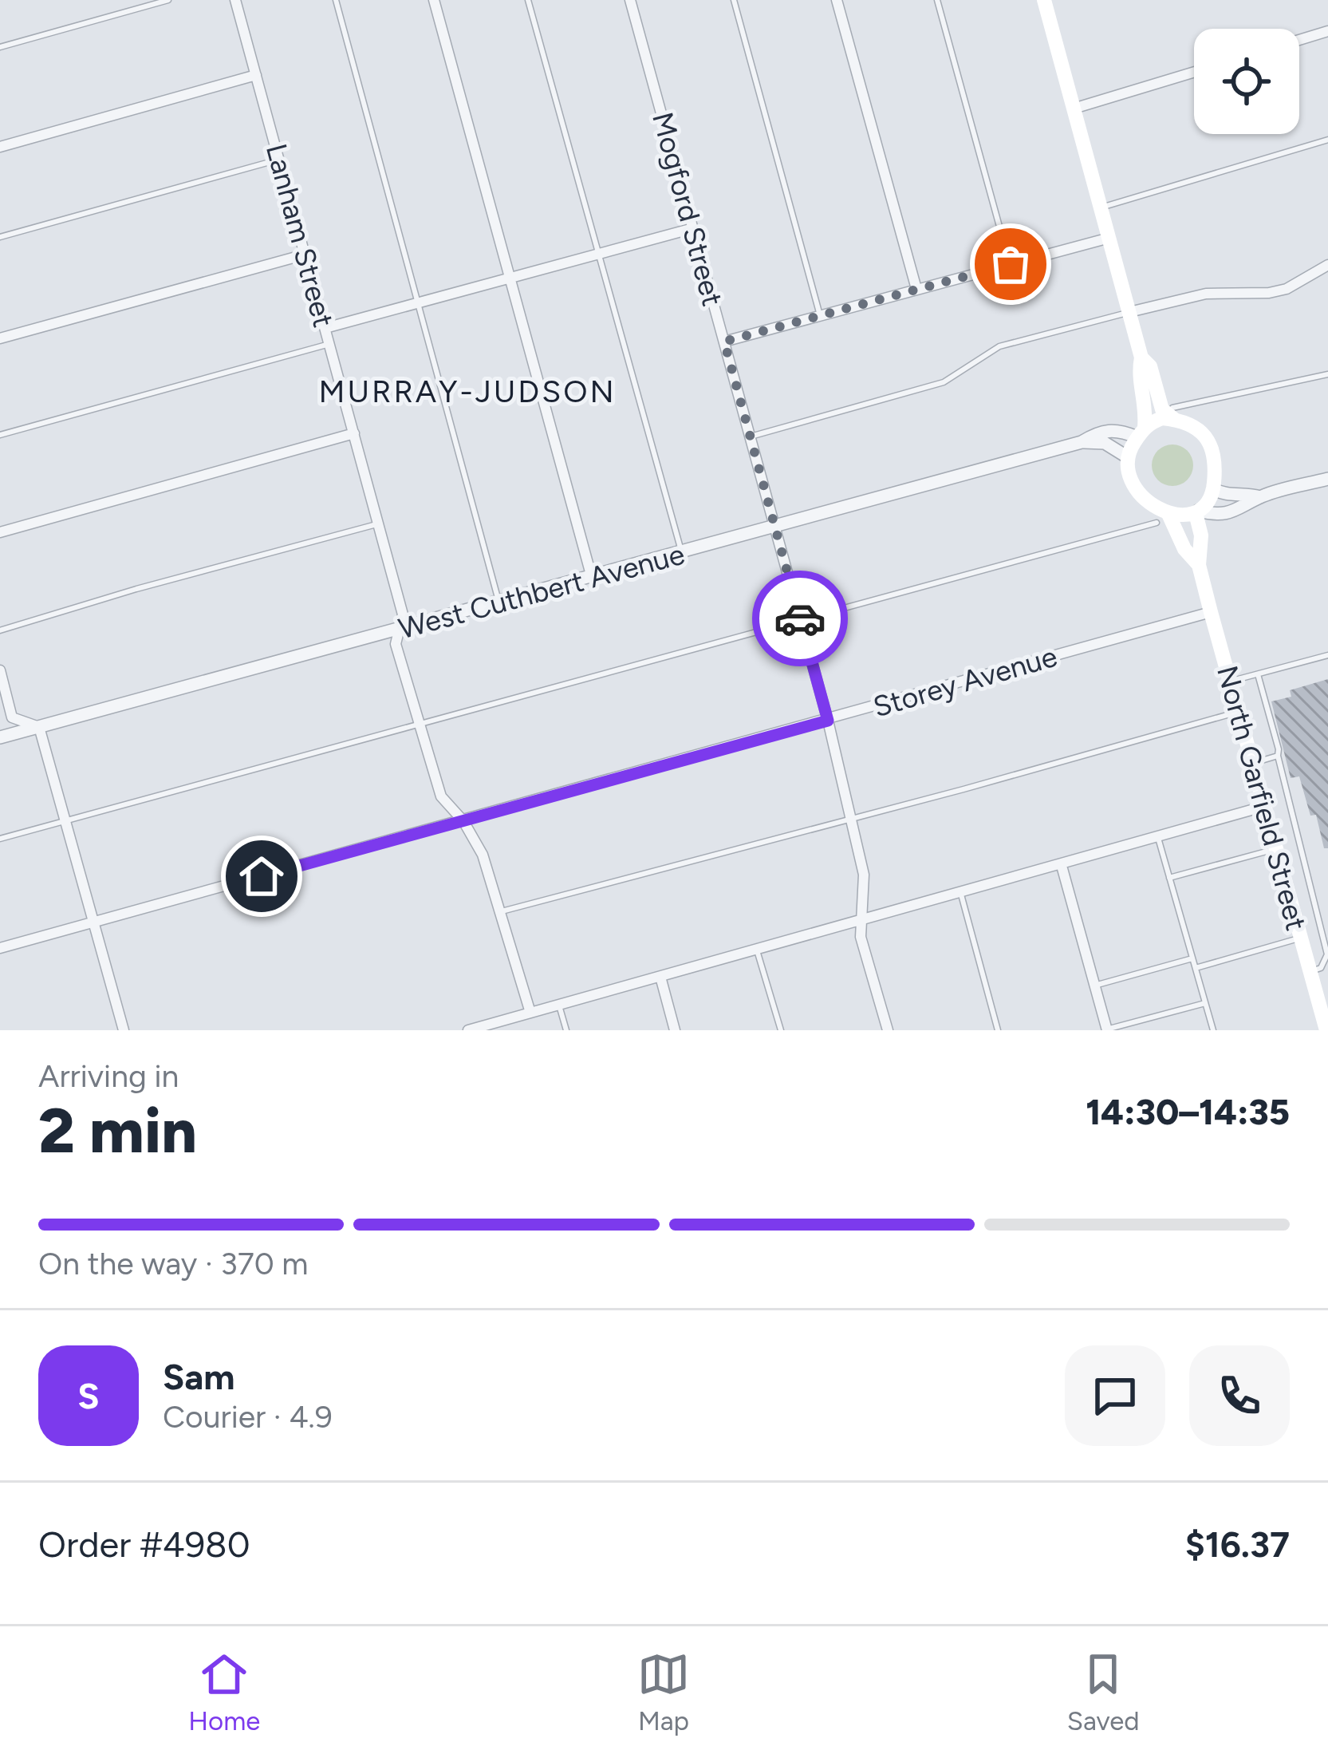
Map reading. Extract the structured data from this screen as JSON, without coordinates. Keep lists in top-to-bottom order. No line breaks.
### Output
{"streets":{"main road":["North Garfield Street"],"street":["Mogford Street","Lanham Street","West Cuthbert Avenue","Storey Avenue"]},"crossings":[["Mogford Street","West Cuthbert Avenue"],["Mogford Street","Storey Avenue"],["Lanham Street","West Cuthbert Avenue"],["Lanham Street","Storey Avenue"],["Storey Avenue","North Garfield Street"]],"districts":["MURRAY-JUDSON"],"page":{"heading":["2 min","Arriving in","14:30–14:35"],"panel":["Sam","Courier · 4.9","Order #4980","$16.37"],"bar":"On the way · 370 m","round":"S","tabs":["Home","Map","Saved"]}}
